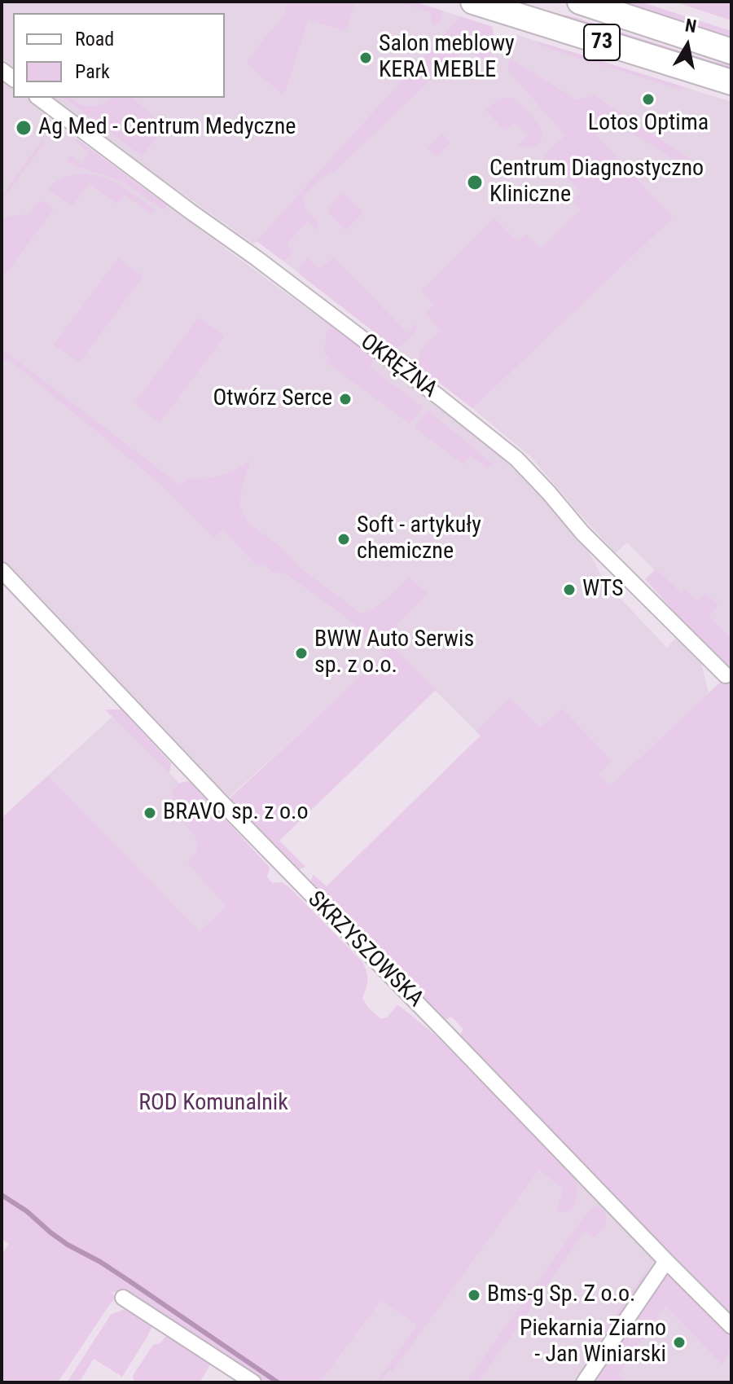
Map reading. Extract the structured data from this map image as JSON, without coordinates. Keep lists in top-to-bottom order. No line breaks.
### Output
{"streets":{"main road":["73"],"street":["OKRĘŻNA","SKRZYSZOWSKA"]},"parks":["ROD Komunalnik"],"places":["Salon meblowy KERA MEBLE","Lotos Optima","Ag Med - Centrum Medyczne","Centrum Diagnostyczno Kliniczne","Otwórz Serce","Soft - artykuły chemiczne","WTS","BWW Auto Serwis sp. z o.o.","BRAVO sp. z o.o","Bms-g Sp. Z o.o.","Piekarnia Ziarno - Jan Winiarski"],"legend":["Road","Park"],"north":"top"}
